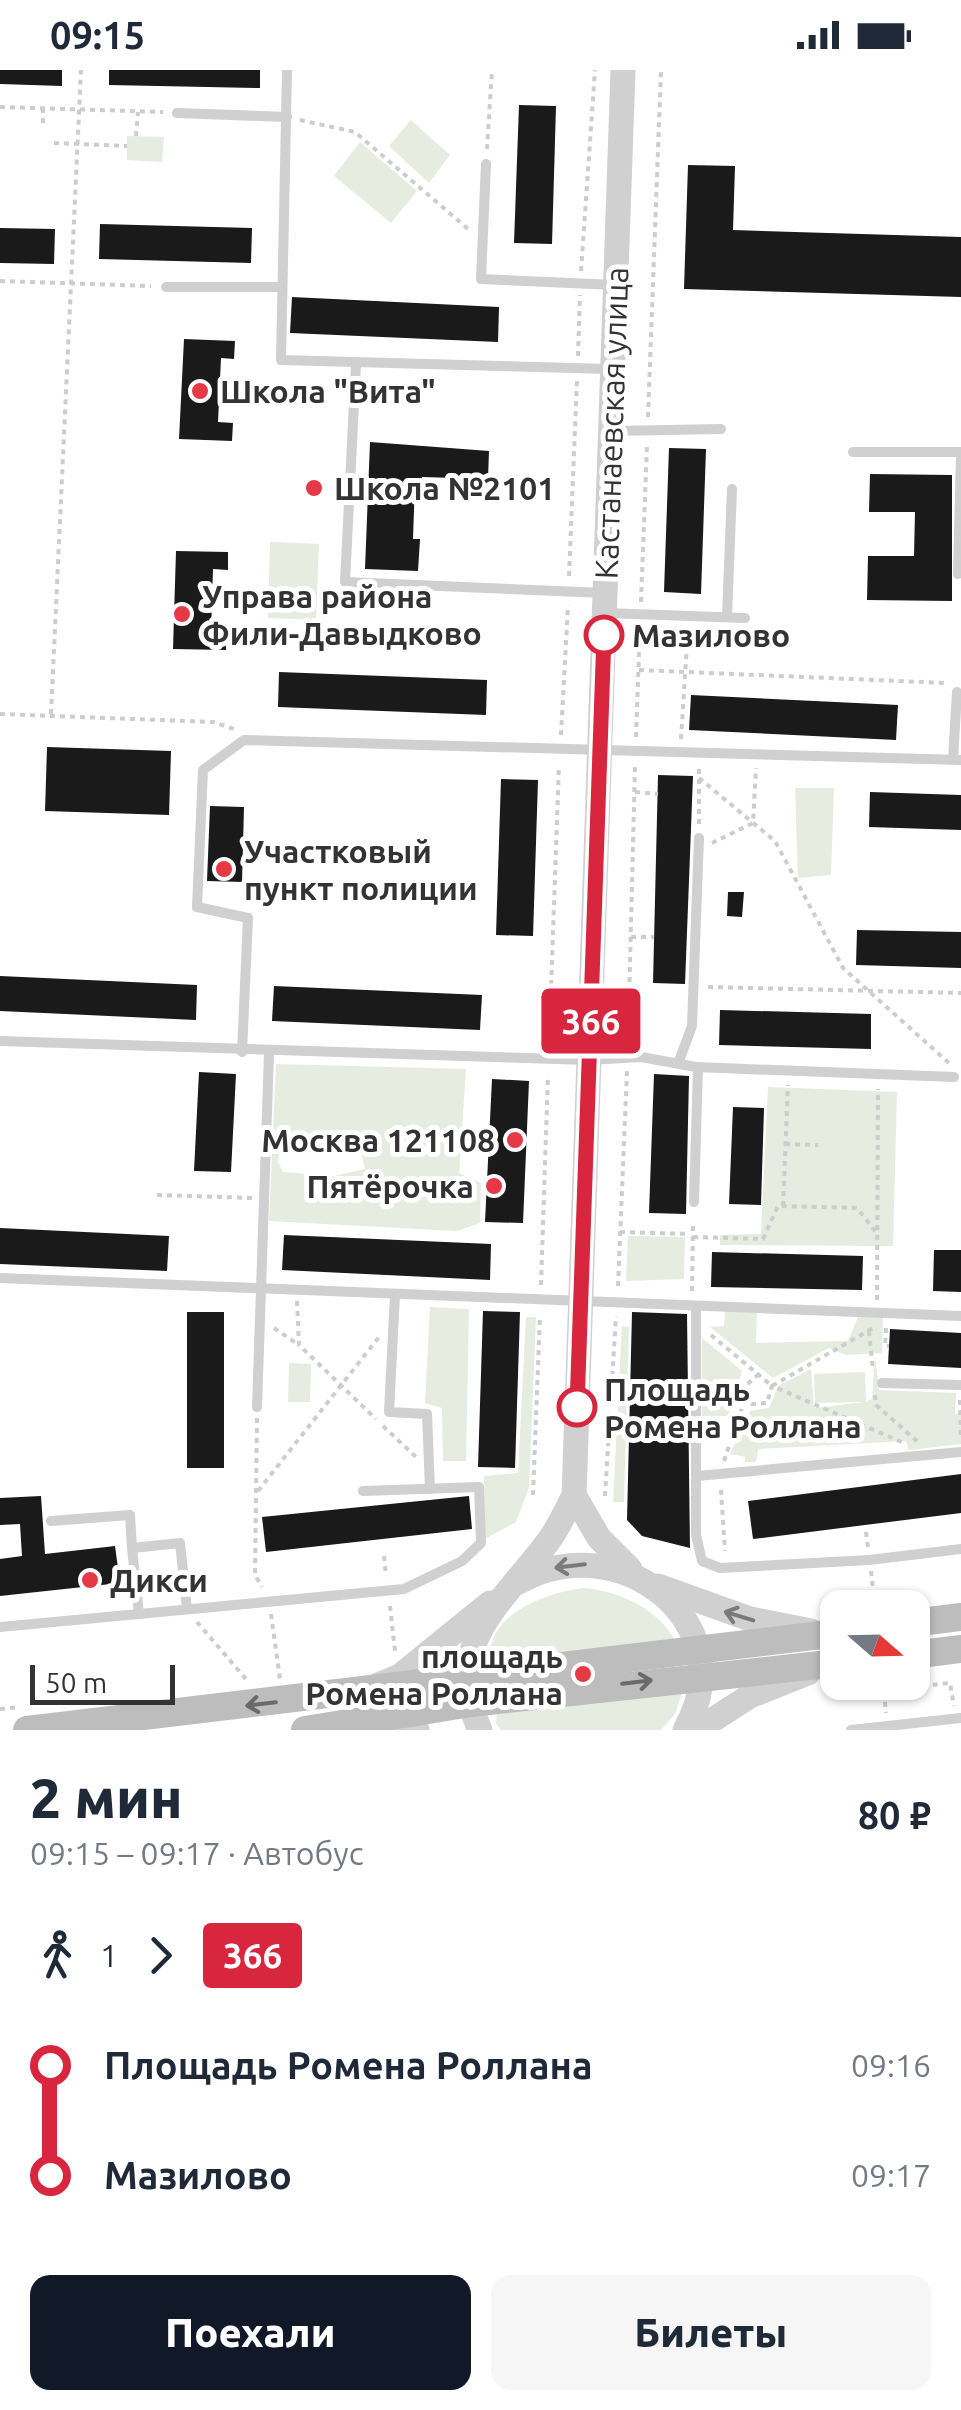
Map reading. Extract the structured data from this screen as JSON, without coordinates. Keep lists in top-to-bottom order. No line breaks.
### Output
{"streets":{"street":["Кастанаевская улица"]},"places":["Школа \"Вита\"","Школа №2101","Управа района Фили-Давыдково","Мазилово","Участковый пункт полиции","Москва 121108","Пятёрочка","Площадь Ромена Роллана","Дикси","площадь Ромена Роллана"],"lines":["bus line 366"],"scale_bar":"50 m","north":"right","page":{"status":"09:15","on_map":"366","scale":"50 m","heading":["2 мин","09:15 – 09:17 · Автобус","80 ₽"],"legs":["1","366"],"list":[{"name":"Площадь Ромена Роллана","value":"09:16"},{"name":"Мазилово","value":"09:17"}],"buttons":["Поехали","Билеты"]}}
